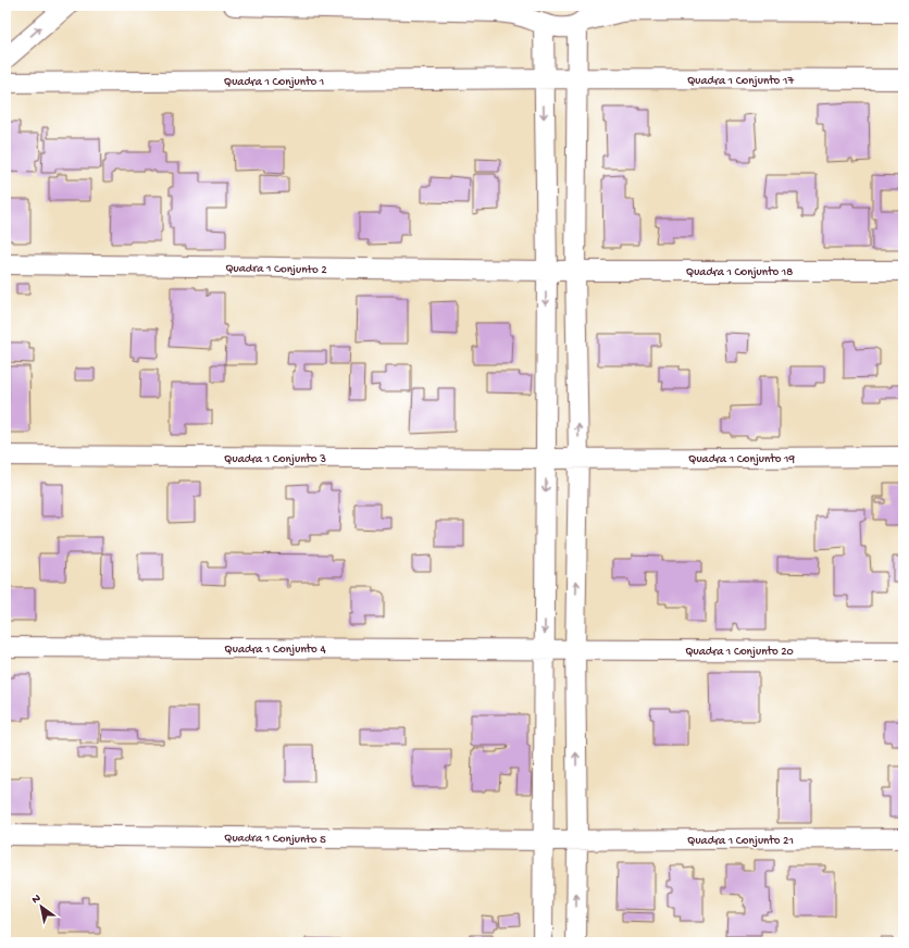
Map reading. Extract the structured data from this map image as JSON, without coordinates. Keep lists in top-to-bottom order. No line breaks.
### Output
{"streets":{"street":["Quadra 1 Conjunto 17","Quadra 1 Conjunto 1","Quadra 1 Conjunto 2","Quadra 1 Conjunto 18","Quadra 1 Conjunto 3","Quadra 1 Conjunto 19","Quadra 1 Conjunto 4","Quadra 1 Conjunto 20","Quadra 1 Conjunto 5","Quadra 1 Conjunto 21"]},"crossings":[["Quadra 1 Conjunto 17","Quadra 1 Conjunto 1"],["Quadra 1 Conjunto 2","Quadra 1 Conjunto 18"],["Quadra 1 Conjunto 3","Quadra 1 Conjunto 19"],["Quadra 1 Conjunto 4","Quadra 1 Conjunto 20"],["Quadra 1 Conjunto 5","Quadra 1 Conjunto 21"]],"north":"top left"}
